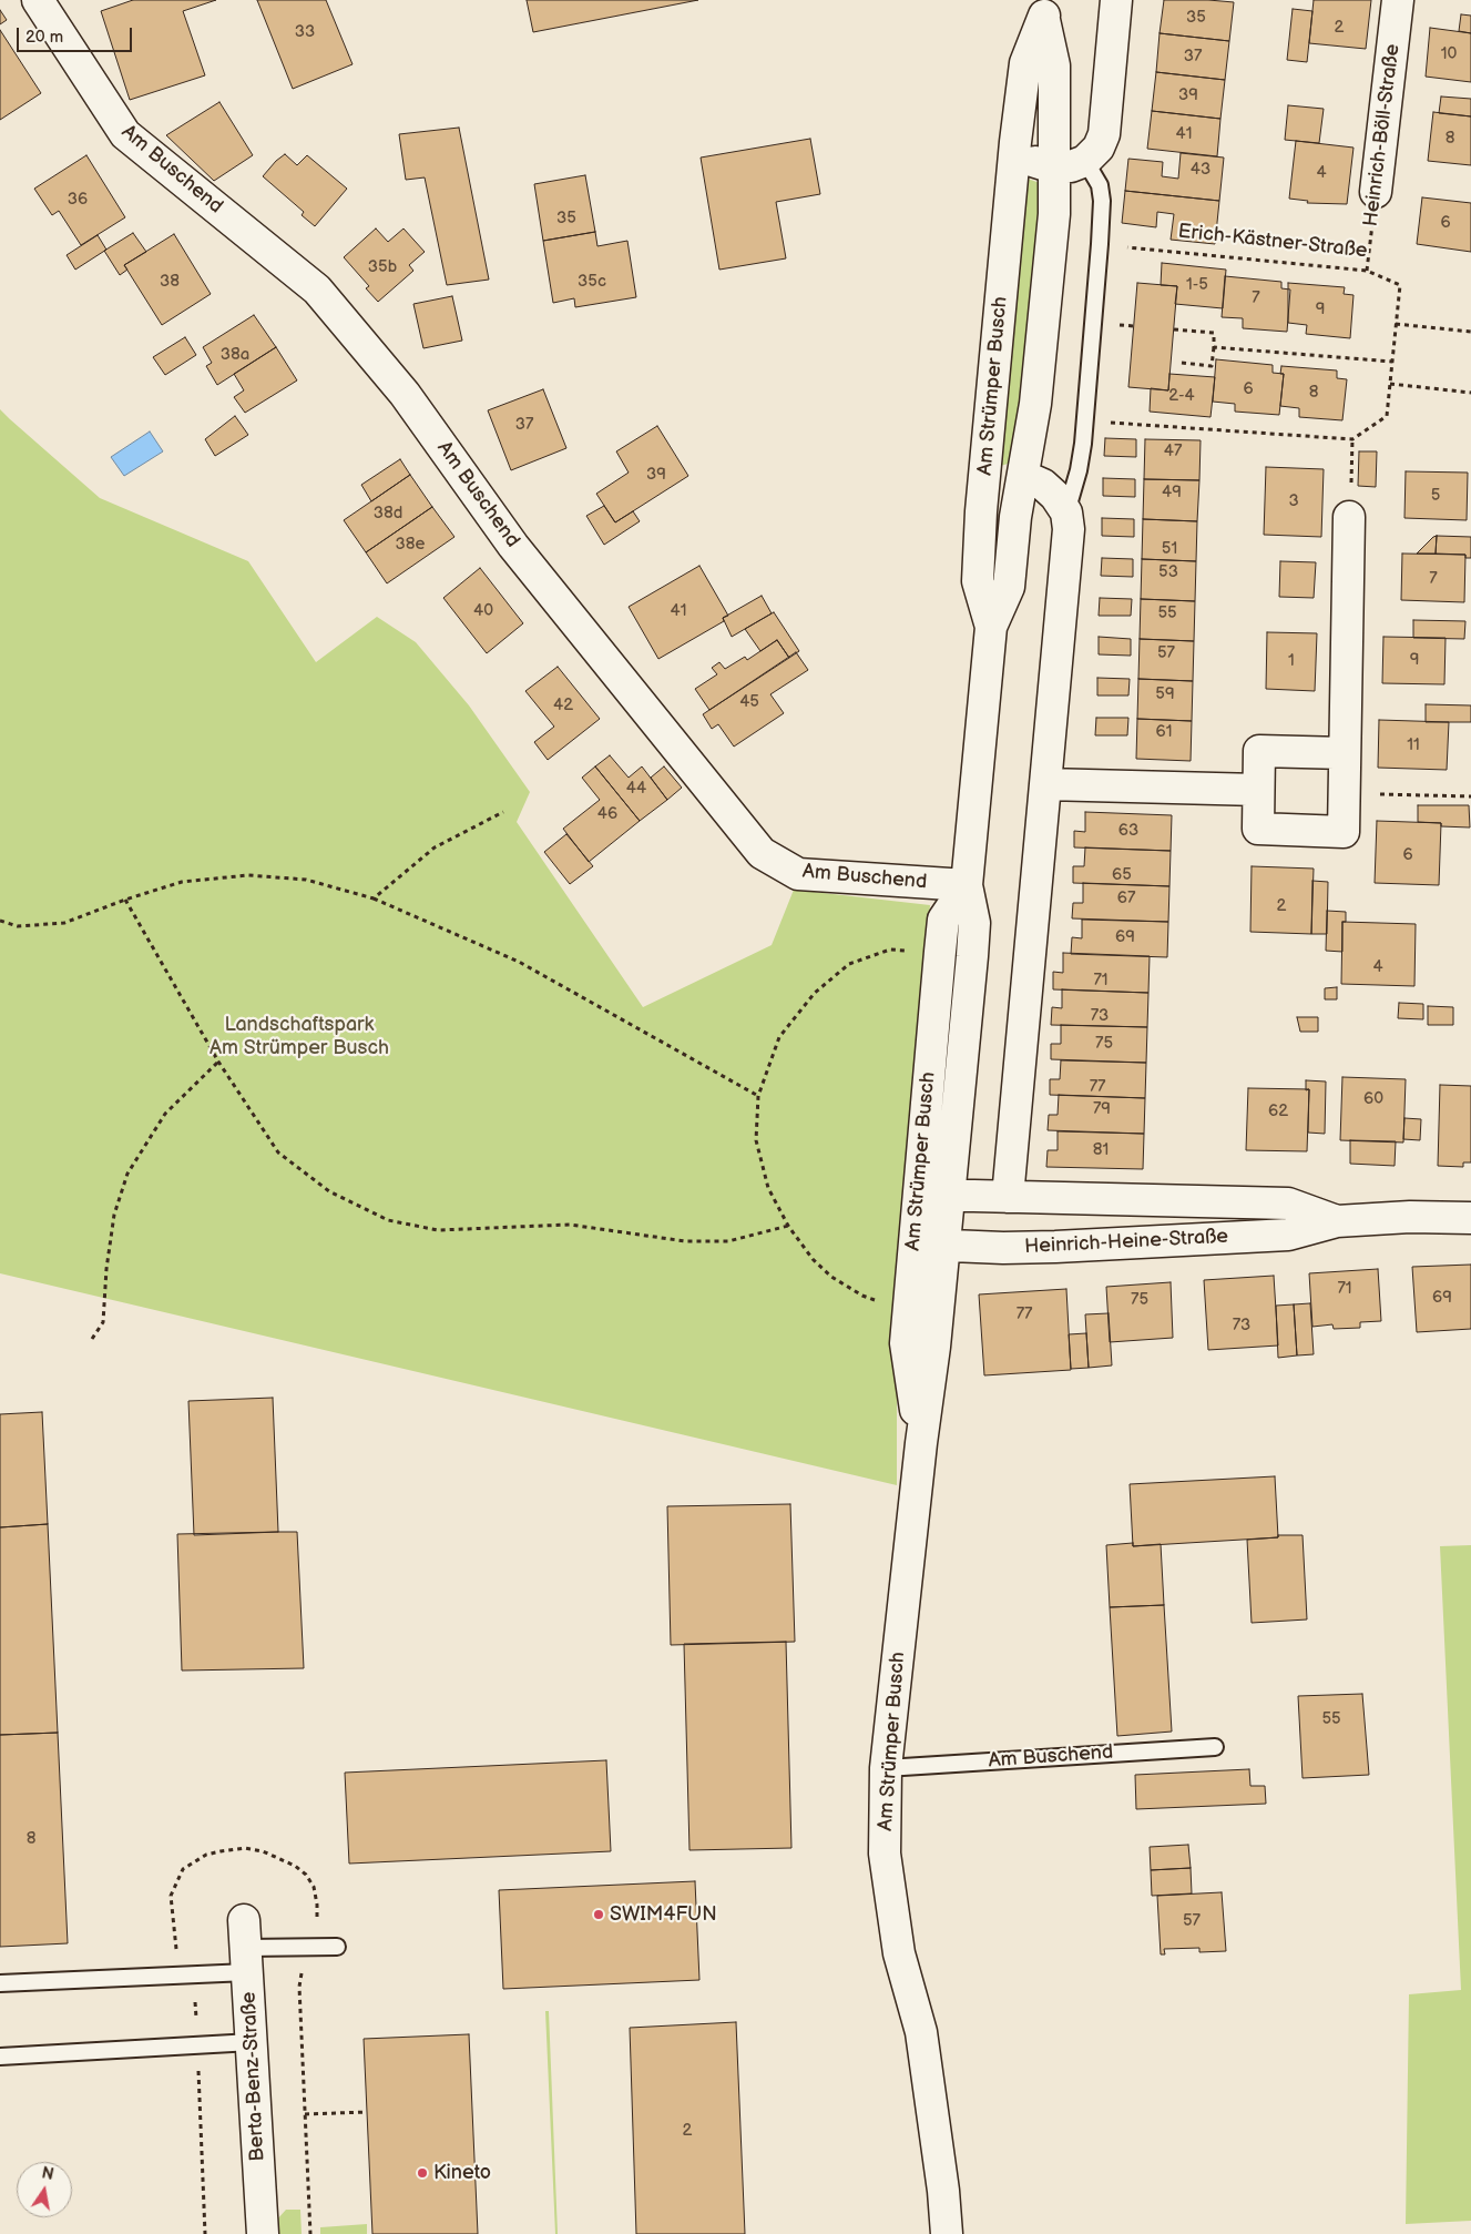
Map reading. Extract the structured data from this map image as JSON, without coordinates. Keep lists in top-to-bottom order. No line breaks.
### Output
{"streets":{"street":["Heinrich-Böll-Straße","Am Buschend","Am Strümper Busch","Heinrich-Heine-Straße","Berta-Benz-Straße"],"path":["Erich-Kästner-Straße"]},"crossings":[["Heinrich-Böll-Straße","Erich-Kästner-Straße"],["Am Buschend","Am Strümper Busch"],["Am Strümper Busch","Heinrich-Heine-Straße"]],"parks":["Landschaftspark Am Strümper Busch"],"places":["SWIM4FUN","Kineto"],"house_numbers":["35","2","33","10","37","39","41","8","43","4","36","35","6","35b","38","35c","1-5","7","9","38a","6","8","2-4","37","47","39","49","5","3","38d","38e","51","53","7","40","41","55","57","9","1","59","45","42","61","11","44","46","63","6","65","67","2","69","4","71","73","75","77","60","79","62","81","71","69","75","77","73","55","8","57","2"],"scale_bar":"20 m","north":"top"}
